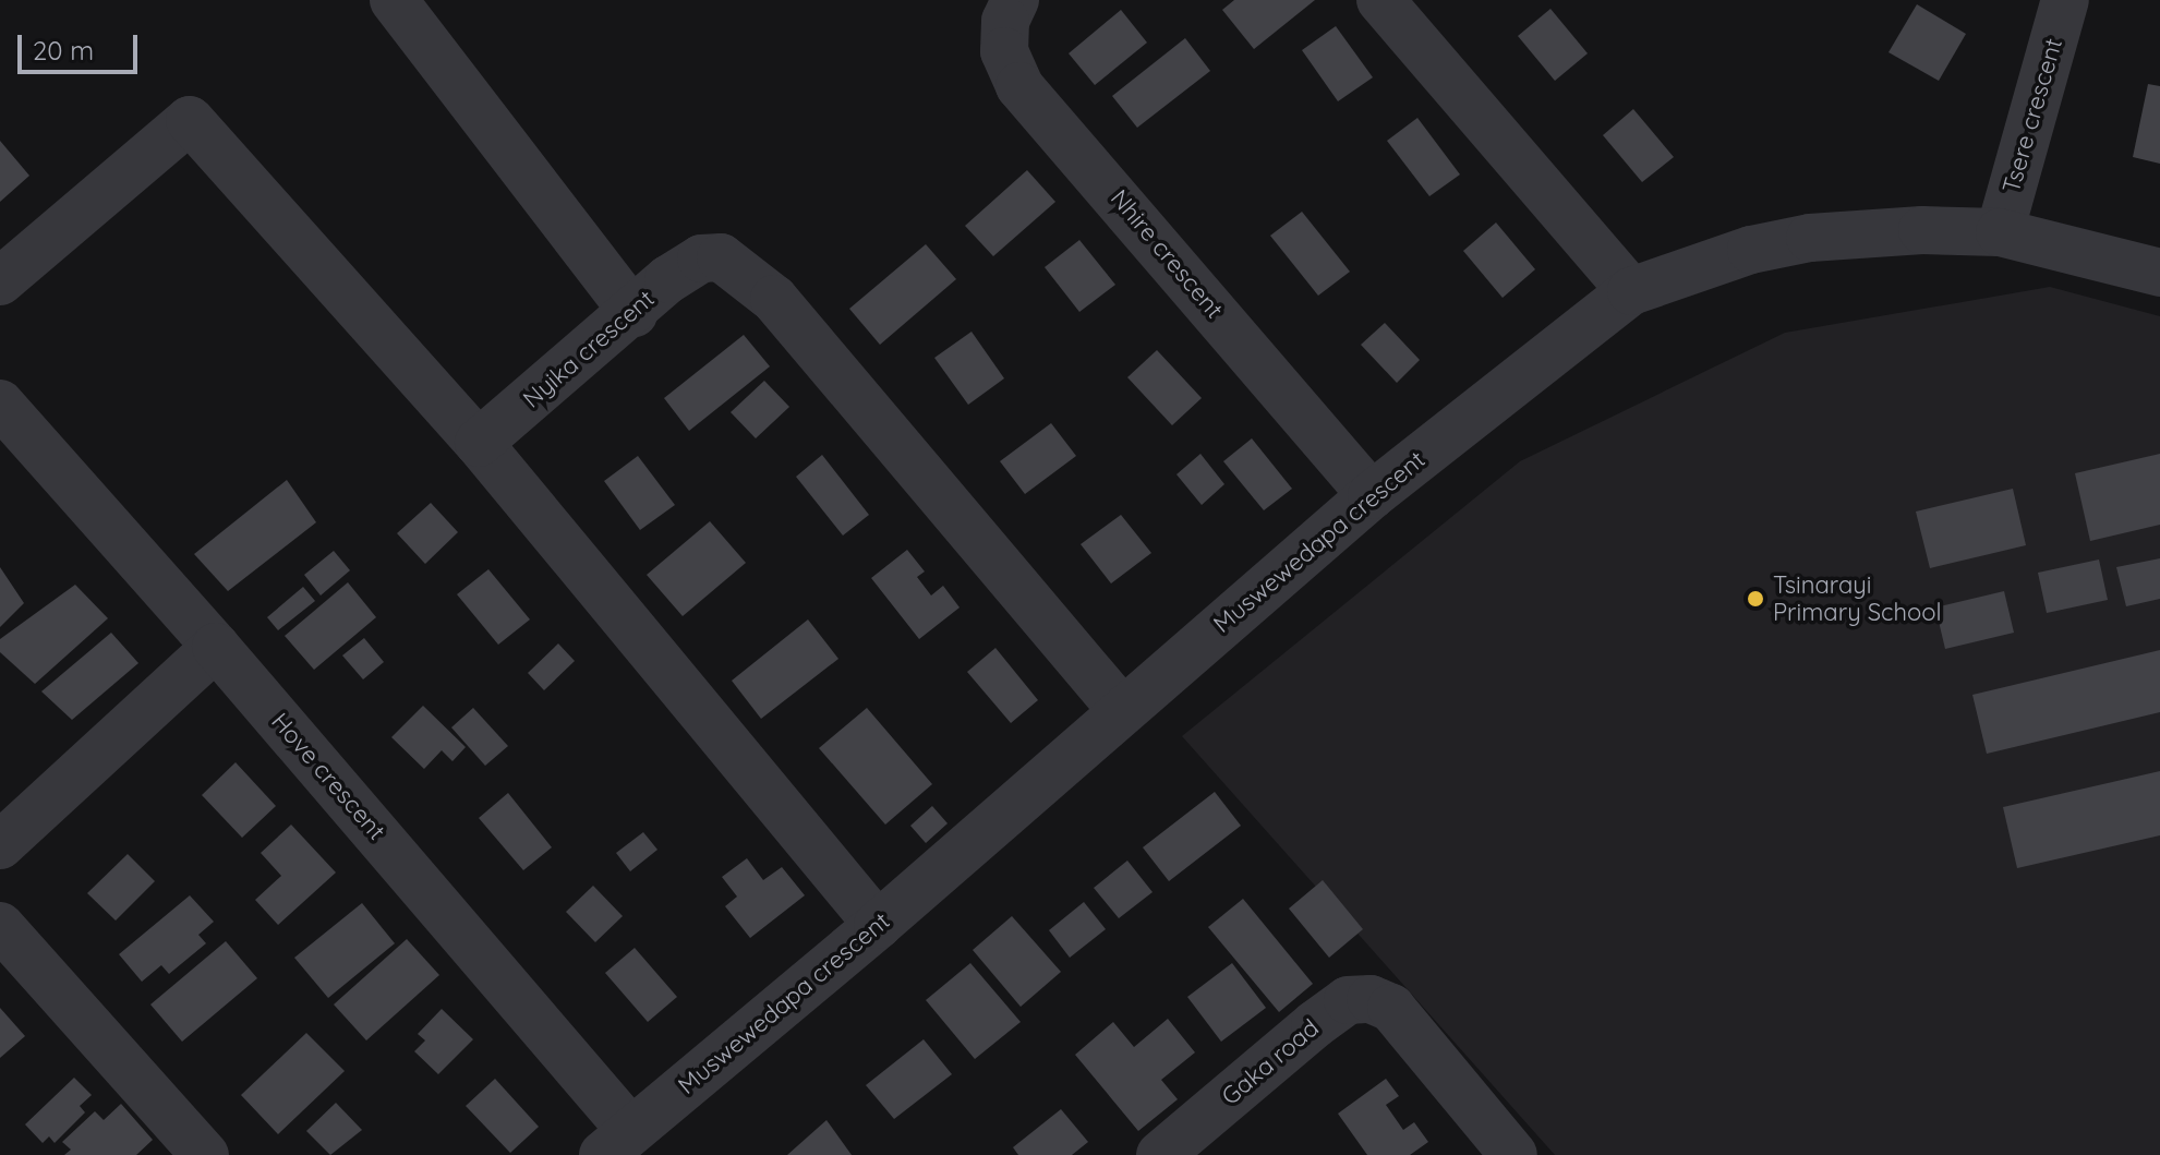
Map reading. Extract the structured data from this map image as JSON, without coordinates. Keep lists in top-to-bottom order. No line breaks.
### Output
{"streets":{"street":["Tsere crescent","Nhire crescent","Nyika crescent","Muswewedapa crescent","Hove crescent","Gaka road"]},"crossings":[["Tsere crescent","Muswewedapa crescent"],["Nhire crescent","Muswewedapa crescent"],["Nyika crescent","Muswewedapa crescent"],["Muswewedapa crescent","Hove crescent"]],"places":["Tsinarayi Primary School"],"scale_bar":"20 m"}
